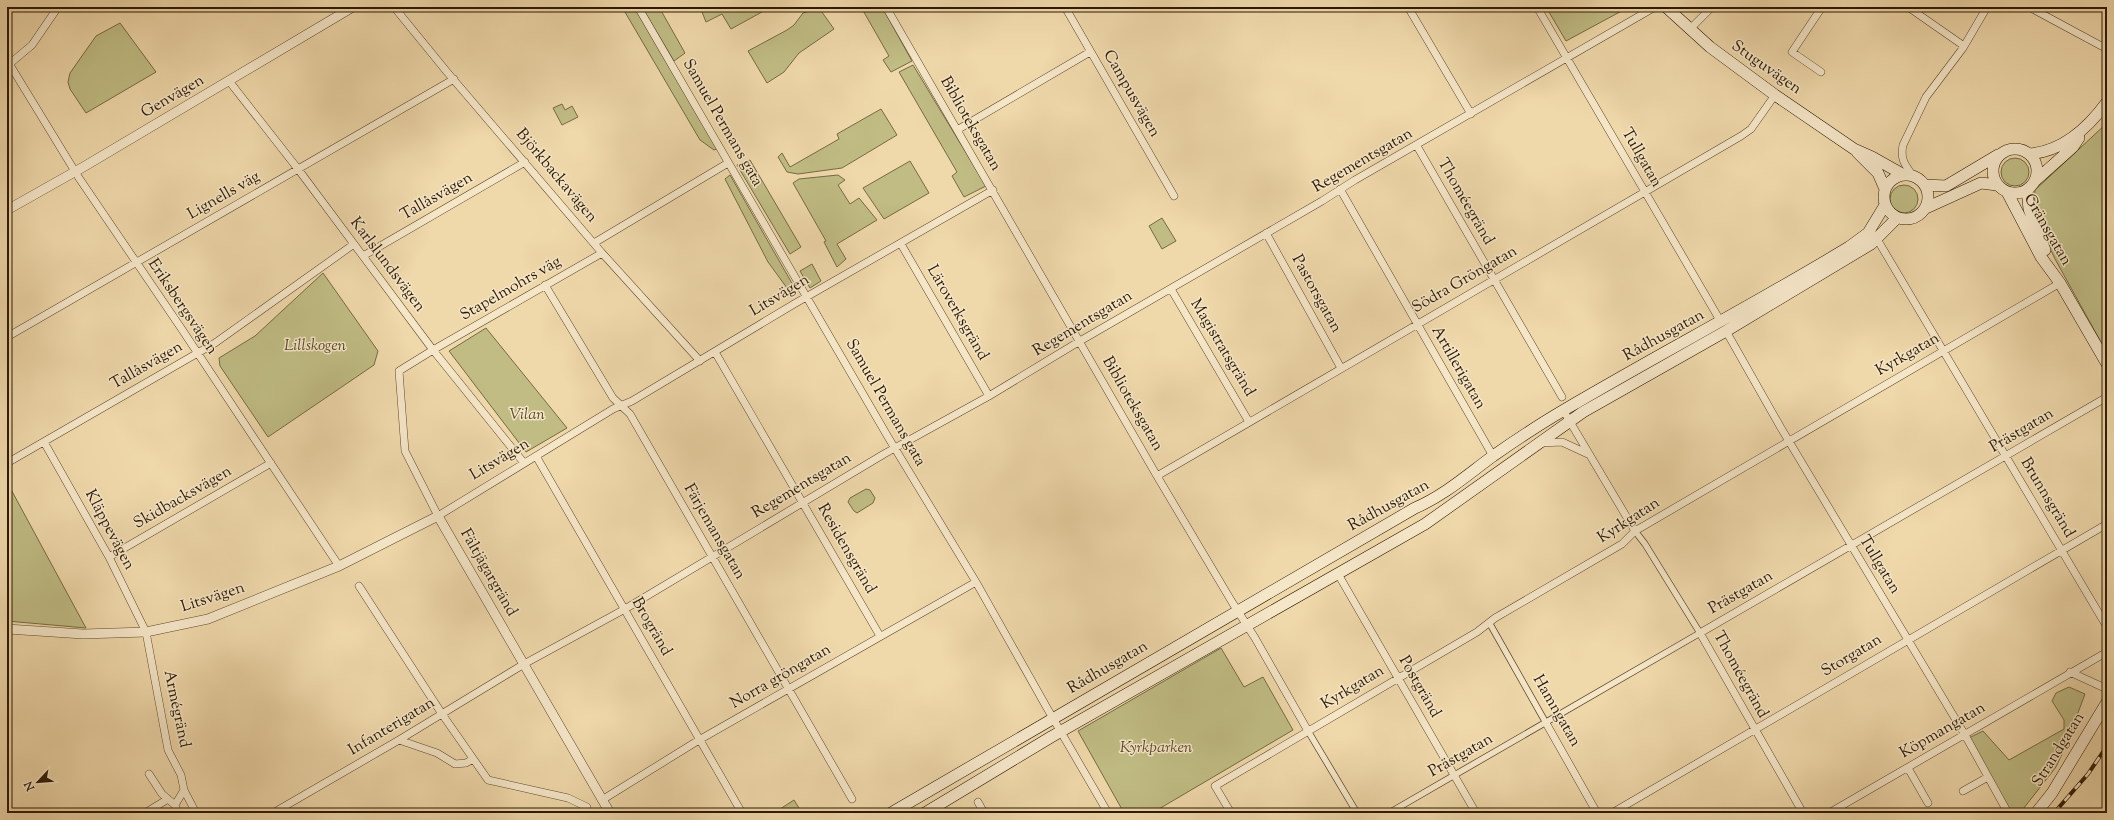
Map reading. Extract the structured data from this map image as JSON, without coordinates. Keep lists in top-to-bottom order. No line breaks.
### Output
{"streets":{"main road":["Stuguvägen","Gränsgatan","Rådhusgatan","Strandgatan"],"street":["Campusvägen","Genvägen","Samuel Permans gata","Biblioteksgatan","Tullgatan","Regementsgatan","Björkbackavägen","Lignells väg","Tallåsvägen","Thoméegränd","Karlslundsvägen","Södra Gröngatan","Stapelmohrs väg","Pastorsgatan","Litsvägen","Eriksbergsvägen","Läroverksgränd","Magistratsgränd","Kyrkgatan","Artillerigatan","Prästgatan","Skidbacksvägen","Brunnsgränd","Kläppevägen","Färjemansgatan","Residensgränd","Fältjägargränd","Brogränd","Storgatan","Norra gröngatan","Postgränd","Armégränd","Hamngatan","Infanterigatan","Köpmangatan"]},"crossings":[["Stuguvägen","Södra Gröngatan"],["Stuguvägen","Rådhusgatan"],["Genvägen","Karlslundsvägen"],["Genvägen","Eriksbergsvägen"],["Samuel Permans gata","Regementsgatan"],["Samuel Permans gata","Litsvägen"],["Samuel Permans gata","Rådhusgatan"],["Samuel Permans gata","Norra gröngatan"],["Biblioteksgatan","Regementsgatan"],["Biblioteksgatan","Södra Gröngatan"],["Biblioteksgatan","Litsvägen"],["Biblioteksgatan","Rådhusgatan"],["Biblioteksgatan","Kyrkgatan"],["Tullgatan","Regementsgatan"],["Tullgatan","Södra Gröngatan"],["Tullgatan","Rådhusgatan"],["Tullgatan","Kyrkgatan"],["Tullgatan","Prästgatan"],["Tullgatan","Storgatan"],["Tullgatan","Köpmangatan"],["Regementsgatan","Thoméegränd"],["Regementsgatan","Pastorsgatan"],["Regementsgatan","Läroverksgränd"],["Regementsgatan","Magistratsgränd"],["Regementsgatan","Artillerigatan"],["Regementsgatan","Färjemansgatan"],["Regementsgatan","Residensgränd"],["Regementsgatan","Fältjägargränd"],["Regementsgatan","Brogränd"],["Regementsgatan","Infanterigatan"],["Björkbackavägen","Lignells väg"],["Björkbackavägen","Tallåsvägen"],["Björkbackavägen","Stapelmohrs väg"],["Björkbackavägen","Litsvägen"],["Lignells väg","Karlslundsvägen"],["Lignells väg","Eriksbergsvägen"],["Tallåsvägen","Karlslundsvägen"],["Tallåsvägen","Eriksbergsvägen"],["Tallåsvägen","Kläppevägen"],["Thoméegränd","Södra Gröngatan"],["Thoméegränd","Rådhusgatan"],["Thoméegränd","Kyrkgatan"],["Thoméegränd","Prästgatan"],["Thoméegränd","Storgatan"],["Gränsgatan","Kyrkgatan"],["Karlslundsvägen","Stapelmohrs väg"],["Karlslundsvägen","Litsvägen"],["Karlslundsvägen","Fältjägargränd"],["Södra Gröngatan","Pastorsgatan"],["Södra Gröngatan","Magistratsgränd"],["Södra Gröngatan","Artillerigatan"],["Stapelmohrs väg","Färjemansgatan"],["Stapelmohrs väg","Fältjägargränd"],["Litsvägen","Eriksbergsvägen"],["Litsvägen","Läroverksgränd"],["Litsvägen","Kläppevägen"],["Litsvägen","Färjemansgatan"],["Litsvägen","Residensgränd"],["Litsvägen","Fältjägargränd"],["Litsvägen","Brogränd"],["Litsvägen","Armégränd"],["Eriksbergsvägen","Skidbacksvägen"],["Rådhusgatan","Artillerigatan"],["Rådhusgatan","Brunnsgränd"],["Rådhusgatan","Postgränd"],["Kyrkgatan","Brunnsgränd"],["Kyrkgatan","Postgränd"],["Kyrkgatan","Hamngatan"],["Prästgatan","Brunnsgränd"],["Prästgatan","Postgränd"],["Prästgatan","Hamngatan"],["Skidbacksvägen","Kläppevägen"],["Brunnsgränd","Storgatan"],["Kläppevägen","Armégränd"],["Färjemansgatan","Norra gröngatan"],["Residensgränd","Norra gröngatan"],["Fältjägargränd","Norra gröngatan"],["Fältjägargränd","Infanterigatan"],["Brogränd","Norra gröngatan"]],"parks":["Lillskogen","Vilan","Kyrkparken"],"north":"bottom left"}
